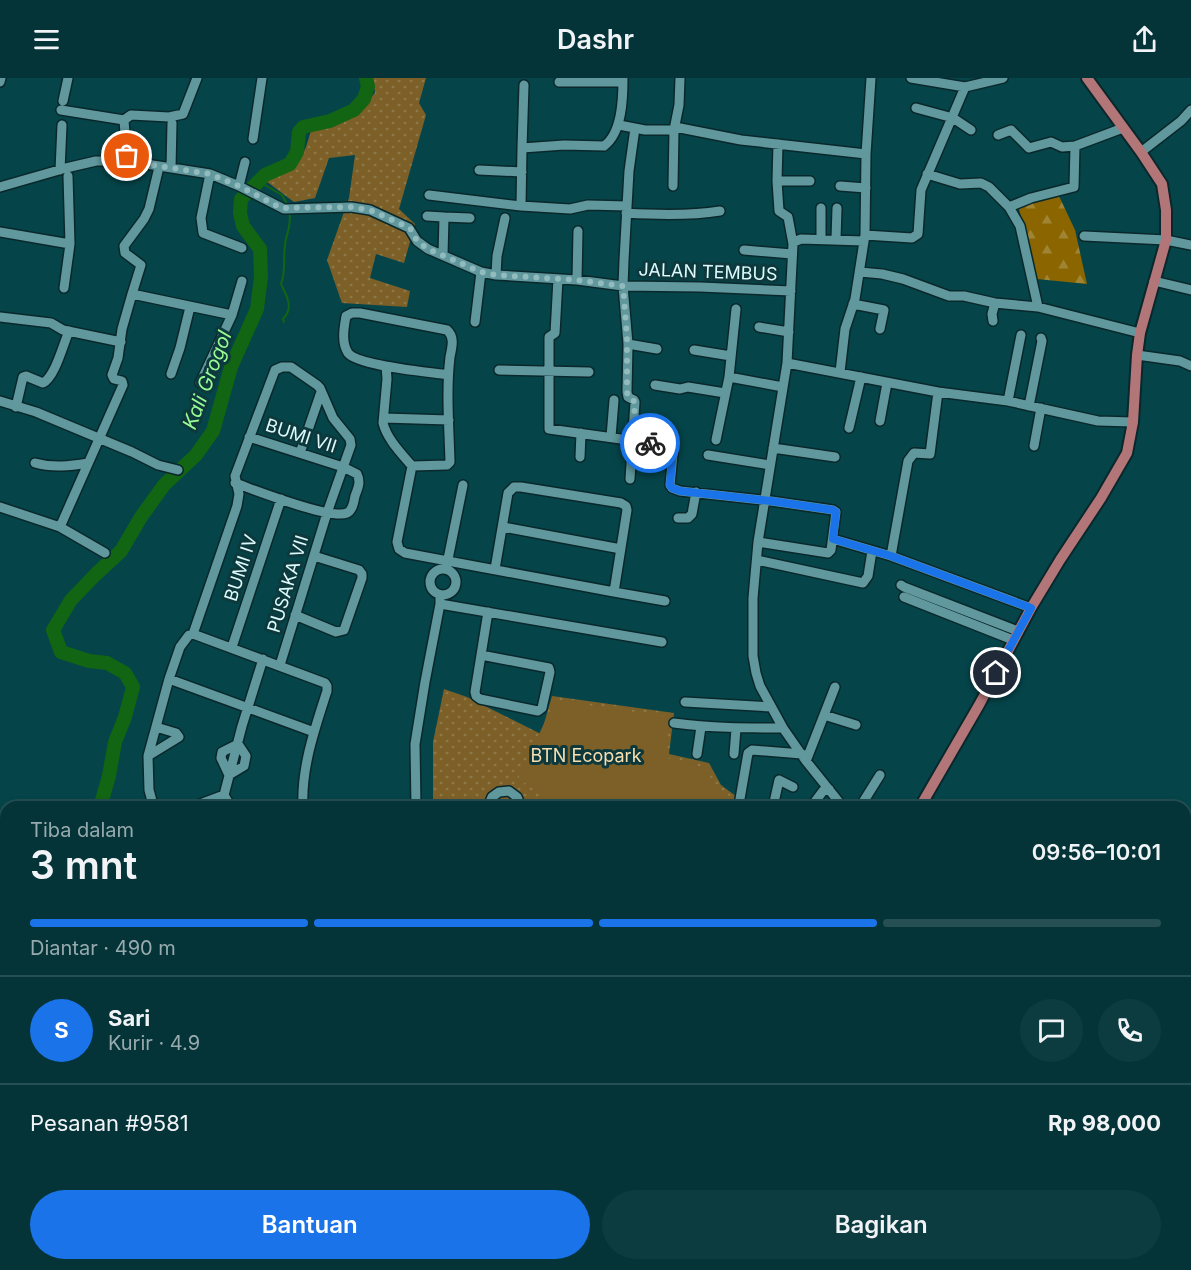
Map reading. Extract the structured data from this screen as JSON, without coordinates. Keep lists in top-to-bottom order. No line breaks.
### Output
{"streets":{"street":["JALAN TEMBUS","BUMI VII","BUMI IV","PUSAKA VII"]},"crossings":[["BUMI VII","PUSAKA VII"]],"water":["Kali Grogol"],"parks":["BTN Ecopark"],"page":{"header":"Dashr","heading":["3 mnt","Tiba dalam","09:56–10:01"],"panel":["Sari","Kurir · 4.9","Pesanan #9581","Rp 98,000"],"bar":"Diantar · 490 m","round":"S","buttons":["Bantuan","Bagikan"]}}
